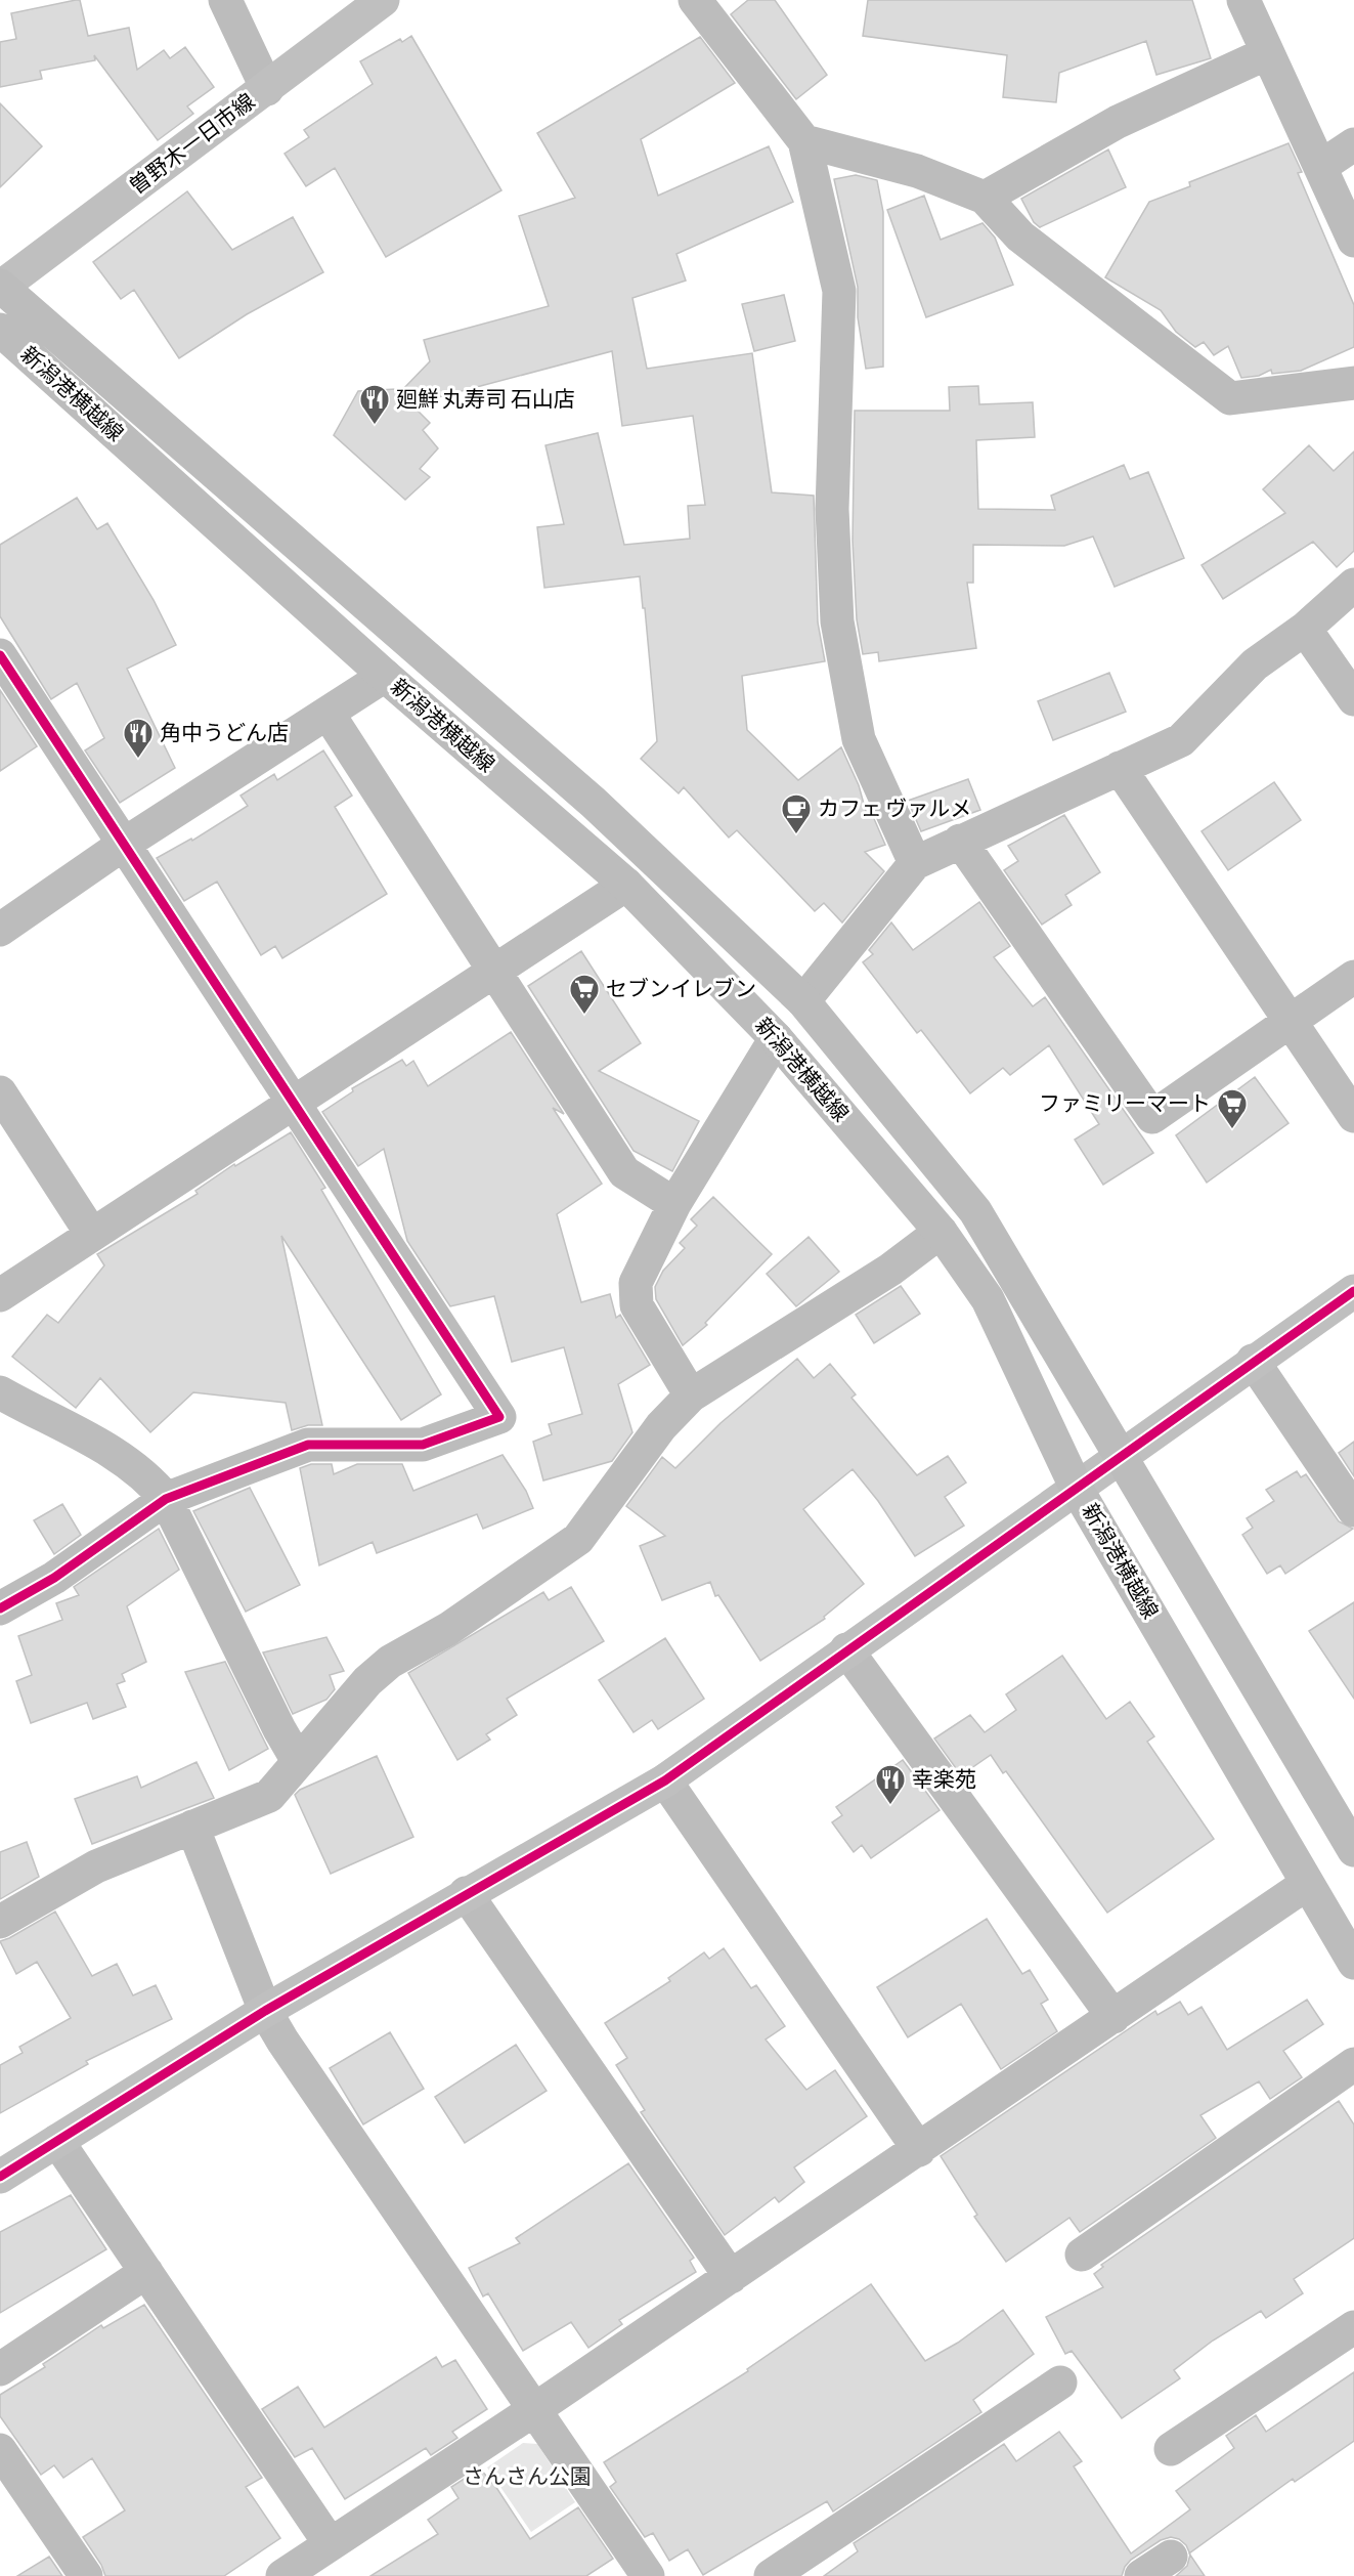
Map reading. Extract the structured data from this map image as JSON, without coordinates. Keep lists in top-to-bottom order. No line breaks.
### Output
{"streets":{"street":["曽野木一日市線","新潟港横越線"]},"crossings":[["曽野木一日市線","新潟港横越線"]],"parks":["さんさん公園"],"places":{"restaurant":["廻鮮 丸寿司 石山店","角中うどん店","幸楽苑"],"cafe":["カフェ ヴァルメ"],"supermarket":["セブンイレブン","ファミリーマート"]}}
